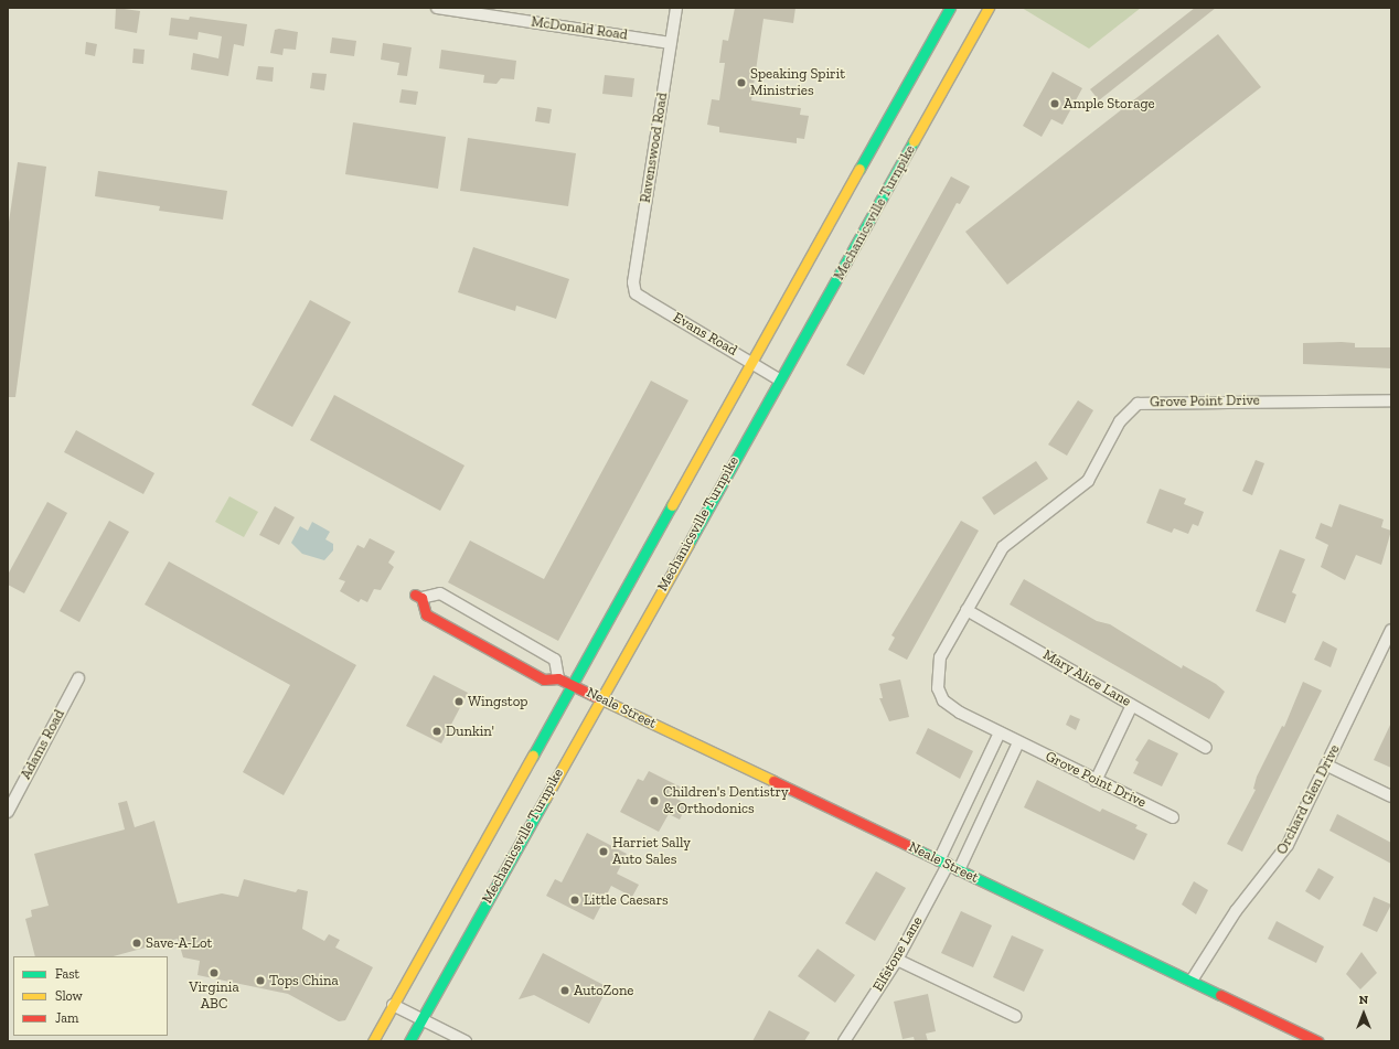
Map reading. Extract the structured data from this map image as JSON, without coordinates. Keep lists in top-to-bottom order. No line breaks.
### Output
{"streets":{"main road":["Mechanicsville Turnpike","Neale Street"],"street":["McDonald Road","Ravenswood Road","Evans Road","Grove Point Drive","Mary Alice Lane","Adams Road","Orchard Glen Drive","Elfstone Lane"]},"crossings":[["McDonald Road","Ravenswood Road"],["Ravenswood Road","Evans Road"],["Mechanicsville Turnpike","Evans Road"],["Mechanicsville Turnpike","Neale Street"],["Grove Point Drive","Mary Alice Lane"],["Neale Street","Orchard Glen Drive"],["Neale Street","Elfstone Lane"]],"places":["Speaking Spirit Ministries","Ample Storage","Wingstop","Dunkin'","Children's Dentistry & Orthodonics","Harriet Sally Auto Sales","Little Caesars","Save-A-Lot","Virginia ABC","Tops China","AutoZone"],"legend":["Fast","Slow","Jam"],"north":"top"}
